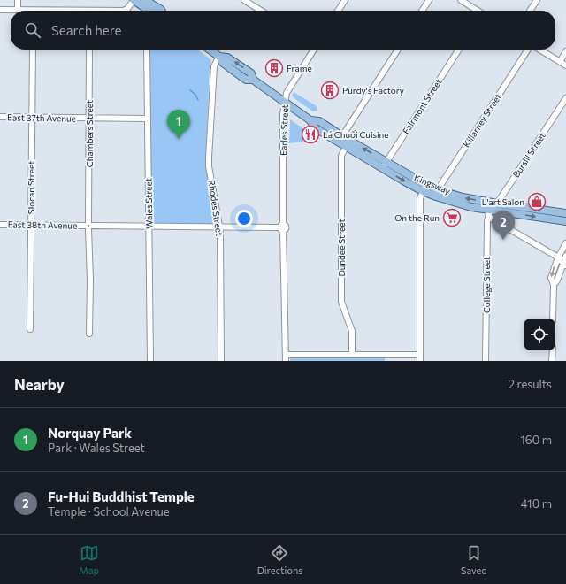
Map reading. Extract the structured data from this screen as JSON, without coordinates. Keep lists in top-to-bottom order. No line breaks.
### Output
{"streets":{"main road":["Kingsway"],"street":["Fairmont Street","East 37th Avenue","Killarney Street","Earles Street","Chambers Street","Bursill Street","Slocan Street","Wales Street","Rhodes Street","East 38th Avenue","Dundee Street","College Street"]},"crossings":[["Fairmont Street","Kingsway"],["East 37th Avenue","Chambers Street"],["East 37th Avenue","Slocan Street"],["East 37th Avenue","Wales Street"],["Killarney Street","Kingsway"],["Earles Street","Kingsway"],["Earles Street","East 38th Avenue"],["Chambers Street","East 38th Avenue"],["Bursill Street","Kingsway"],["Bursill Street","College Street"],["Kingsway","Rhodes Street"],["Kingsway","Dundee Street"],["Kingsway","College Street"],["Slocan Street","East 38th Avenue"],["Wales Street","East 38th Avenue"],["Rhodes Street","East 38th Avenue"]],"places":{"building":["Frame","Purdy's Factory"],"restaurant":["Lá Chuối Cuisine"],"shop":["L'art Salon"],"supermarket":["On the Run"]},"page":{"search":"Search here","pins":["1","2"],"heading":["Nearby","2 results"],"list":[{"mark":"1","name":"Norquay Park","note":"Park · Wales Street","value":"160 m"},{"mark":"2","name":"Fu-Hui Buddhist Temple","note":"Temple · School Avenue","value":"410 m"}],"nav":["Map","Directions","Saved"]}}
